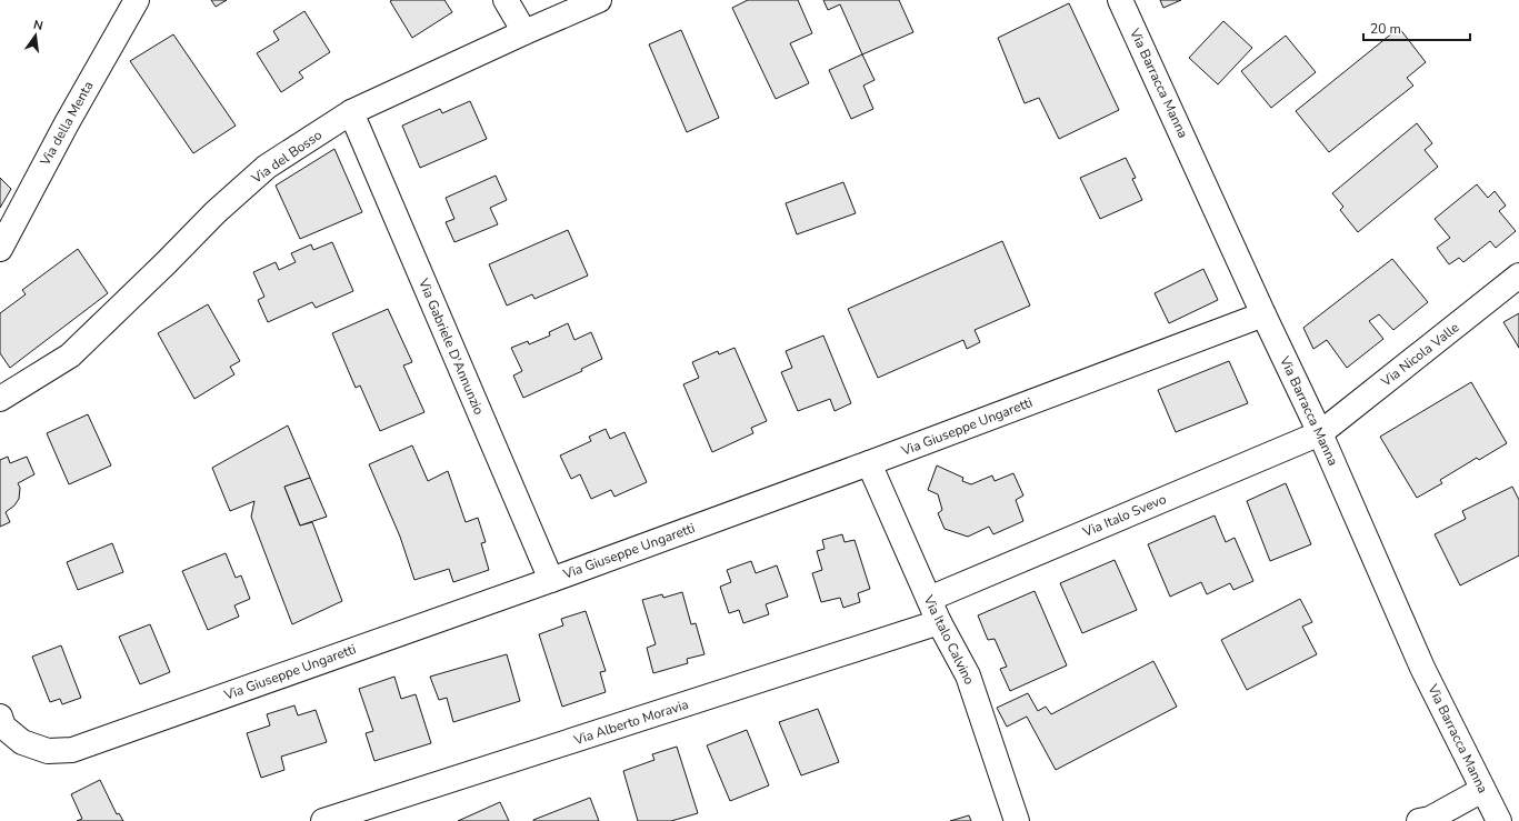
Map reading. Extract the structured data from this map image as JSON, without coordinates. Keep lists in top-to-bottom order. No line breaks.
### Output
{"streets":{"street":["Via Barracca Manna","Via della Menta","Via del Bosso","Via Gabriele D'Annunzio","Via Nicola Valle","Via Giuseppe Ungaretti","Via Italo Svevo","Via Italo Calvino","Via Alberto Moravia"]},"crossings":[["Via Barracca Manna","Via Nicola Valle"],["Via Barracca Manna","Via Giuseppe Ungaretti"],["Via Barracca Manna","Via Italo Svevo"],["Via del Bosso","Via Gabriele D'Annunzio"],["Via Gabriele D'Annunzio","Via Giuseppe Ungaretti"],["Via Nicola Valle","Via Italo Svevo"],["Via Giuseppe Ungaretti","Via Italo Calvino"],["Via Italo Svevo","Via Italo Calvino"],["Via Italo Calvino","Via Alberto Moravia"]],"scale_bar":"20 m","north":"top"}
